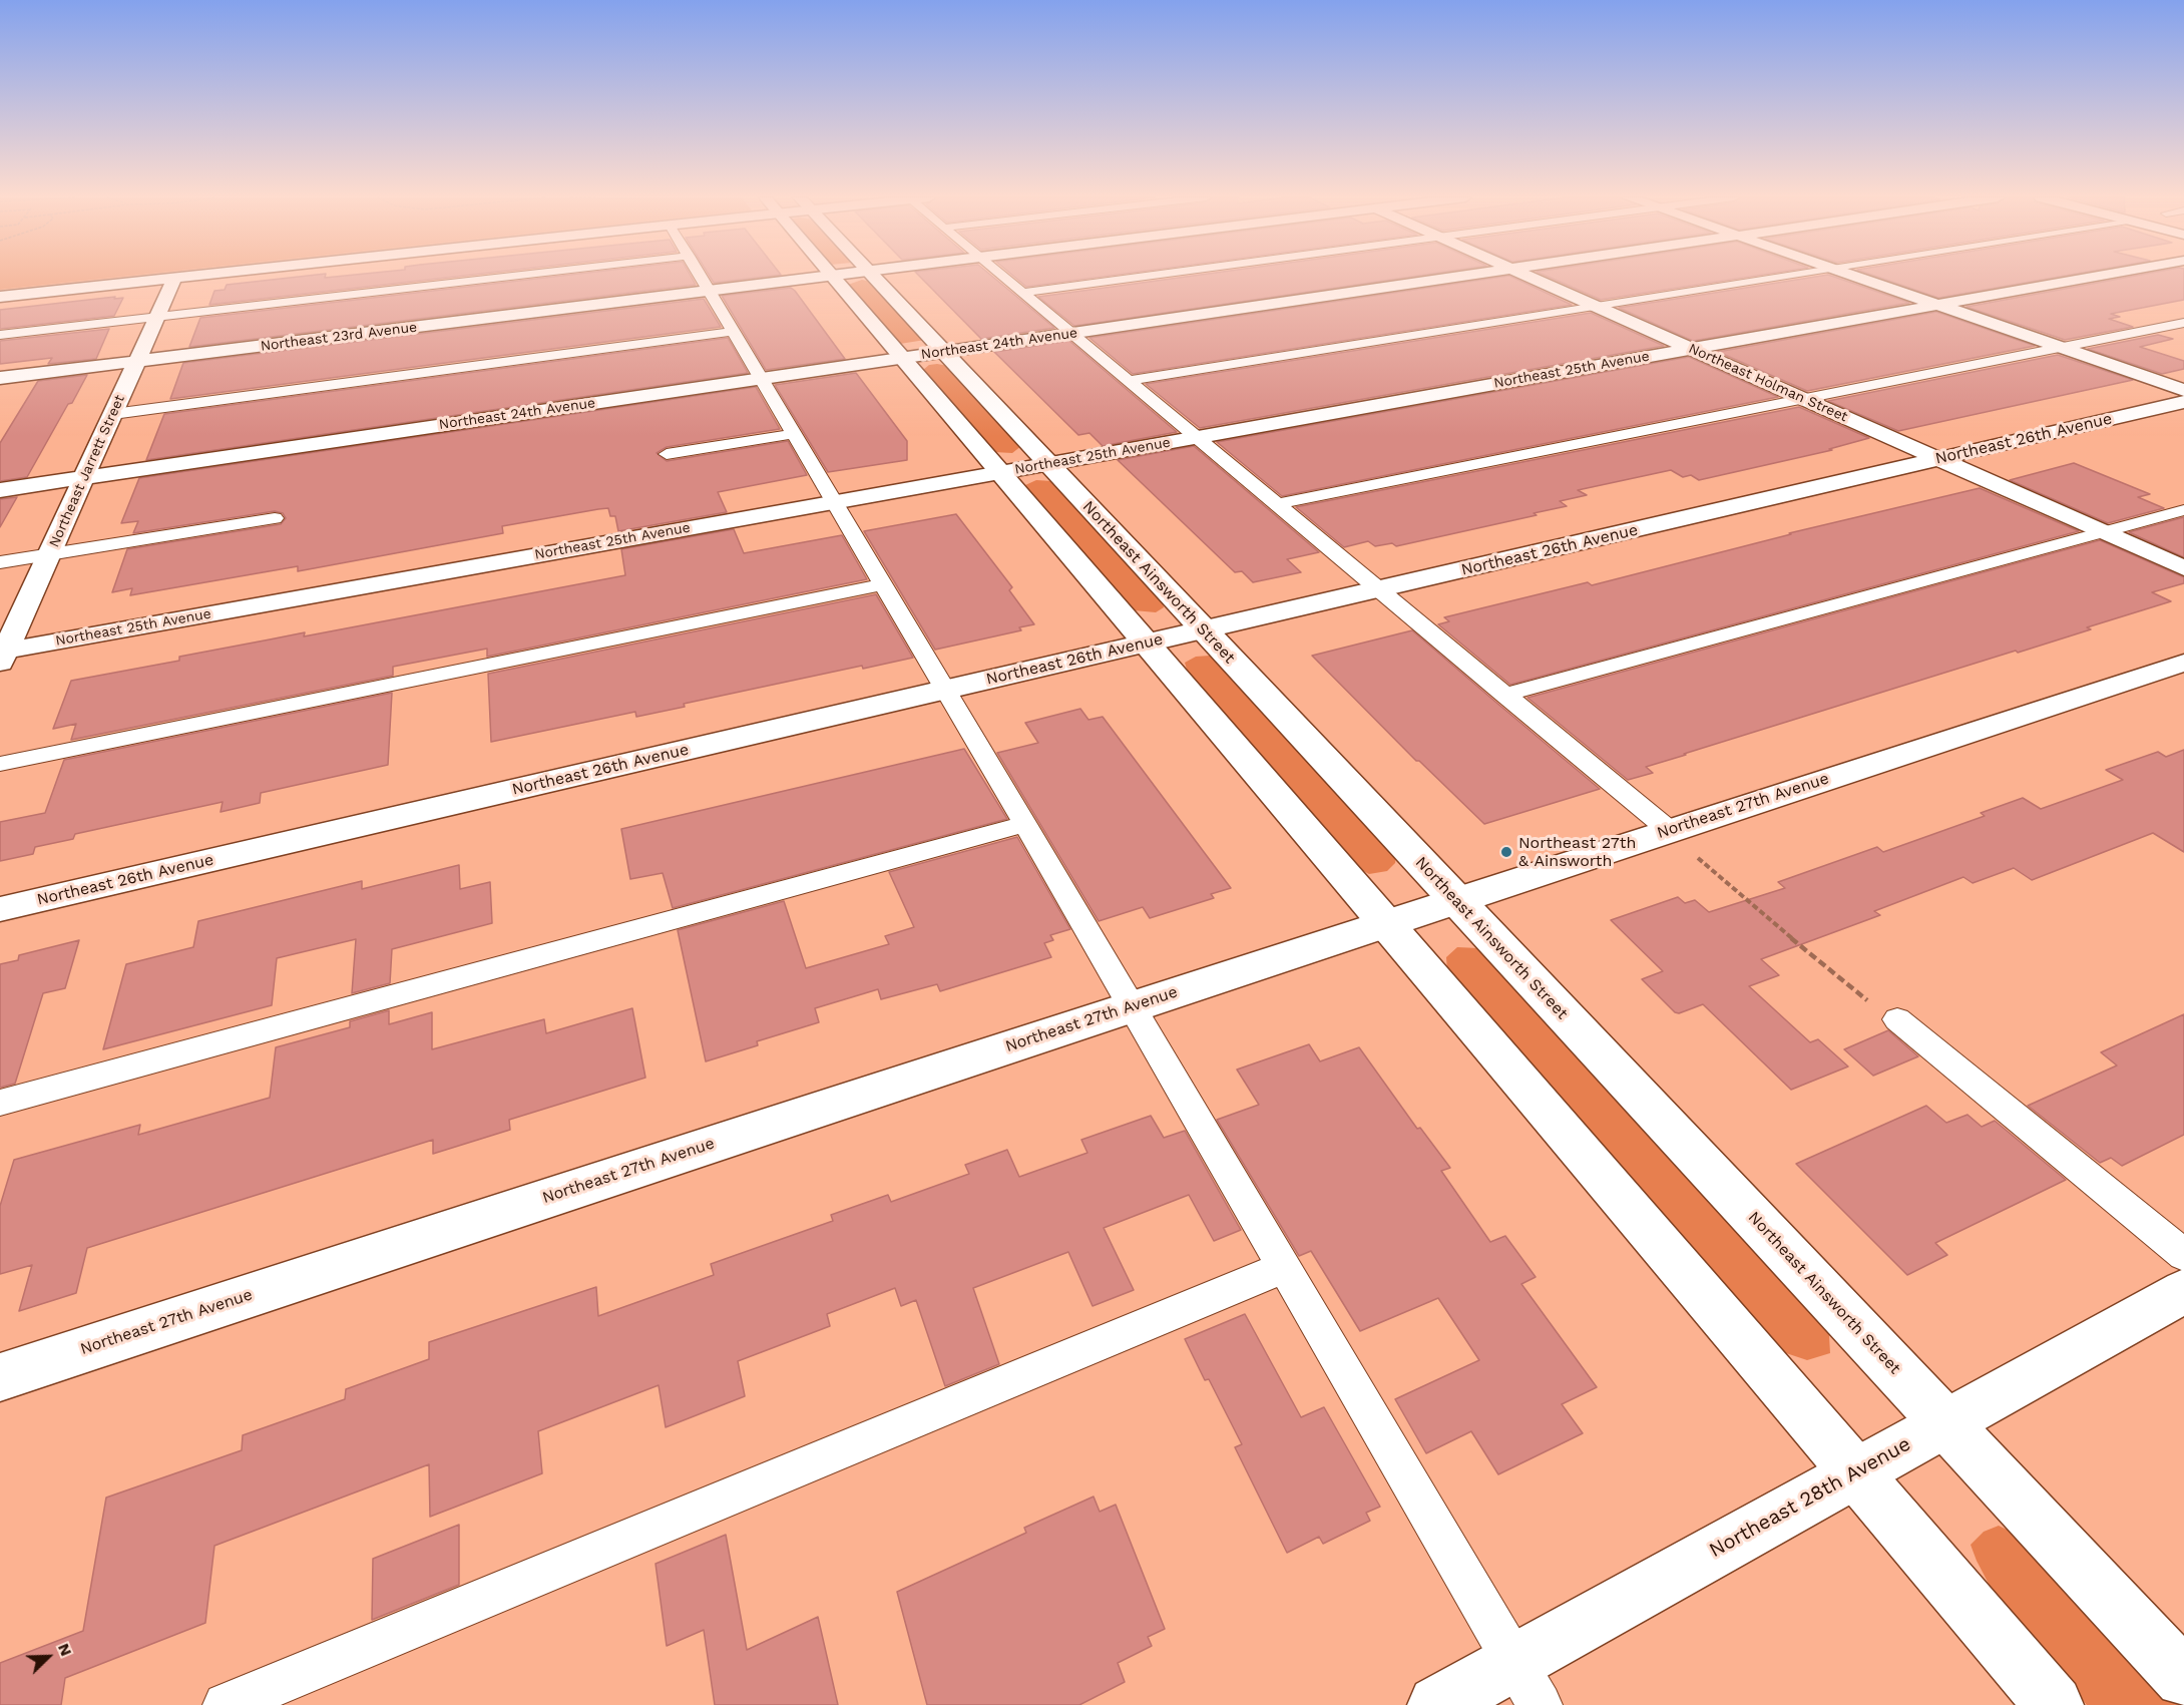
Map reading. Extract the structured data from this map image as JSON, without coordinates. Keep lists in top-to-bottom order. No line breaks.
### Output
{"streets":{"street":["Northeast 23rd Avenue","Northeast 24th Avenue","Northeast 25th Avenue","Northeast Holman Street","Northeast 26th Avenue","Northeast Jarrett Street","Northeast Ainsworth Street","Northeast 27th Avenue","Northeast 28th Avenue"]},"crossings":[["Northeast 23rd Avenue","Northeast Jarrett Street"],["Northeast 24th Avenue","Northeast Jarrett Street"],["Northeast 24th Avenue","Northeast Ainsworth Street"],["Northeast 25th Avenue","Northeast Holman Street"],["Northeast 25th Avenue","Northeast Jarrett Street"],["Northeast 25th Avenue","Northeast Ainsworth Street"],["Northeast Holman Street","Northeast 26th Avenue"],["Northeast 26th Avenue","Northeast Ainsworth Street"],["Northeast Ainsworth Street","Northeast 27th Avenue"],["Northeast Ainsworth Street","Northeast 28th Avenue"]],"places":["Northeast 27th & Ainsworth"],"north":"top right"}
